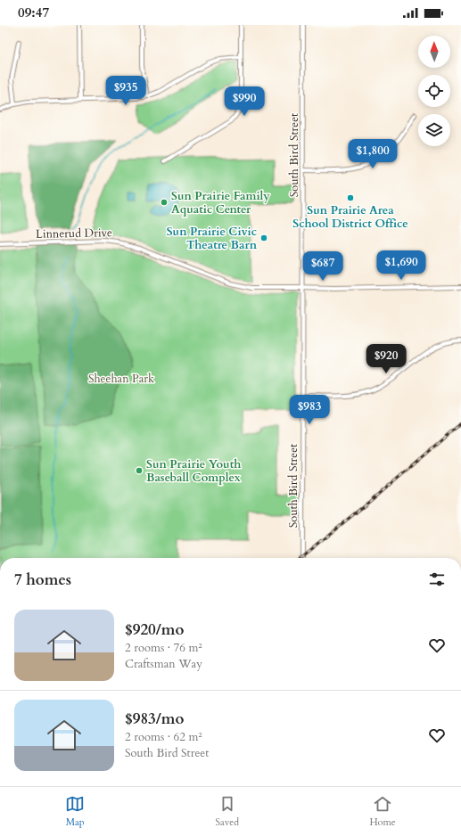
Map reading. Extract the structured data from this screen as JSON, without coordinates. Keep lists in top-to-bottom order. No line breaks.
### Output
{"streets":{"street":["South Bird Street","Linnerud Drive"]},"crossings":[["South Bird Street","Linnerud Drive"]],"parks":["Sheehan Park"],"places":["Sun Prairie Area School District Office","Sun Prairie Family Aquatic Center","Sun Prairie Civic Theatre Barn","Sun Prairie Youth Baseball Complex"],"north":"top","page":{"status":"09:47","price":["$935","$990","$1,800","$1,690","$687","$920","$983"],"heading":"7 homes","list":[{"name":"$920/mo","note":"2 rooms · 76 m² · Craftsman Way"},{"name":"$983/mo","note":"2 rooms · 62 m² · South Bird Street"}],"tabs":["Map","Saved","Home"]}}
